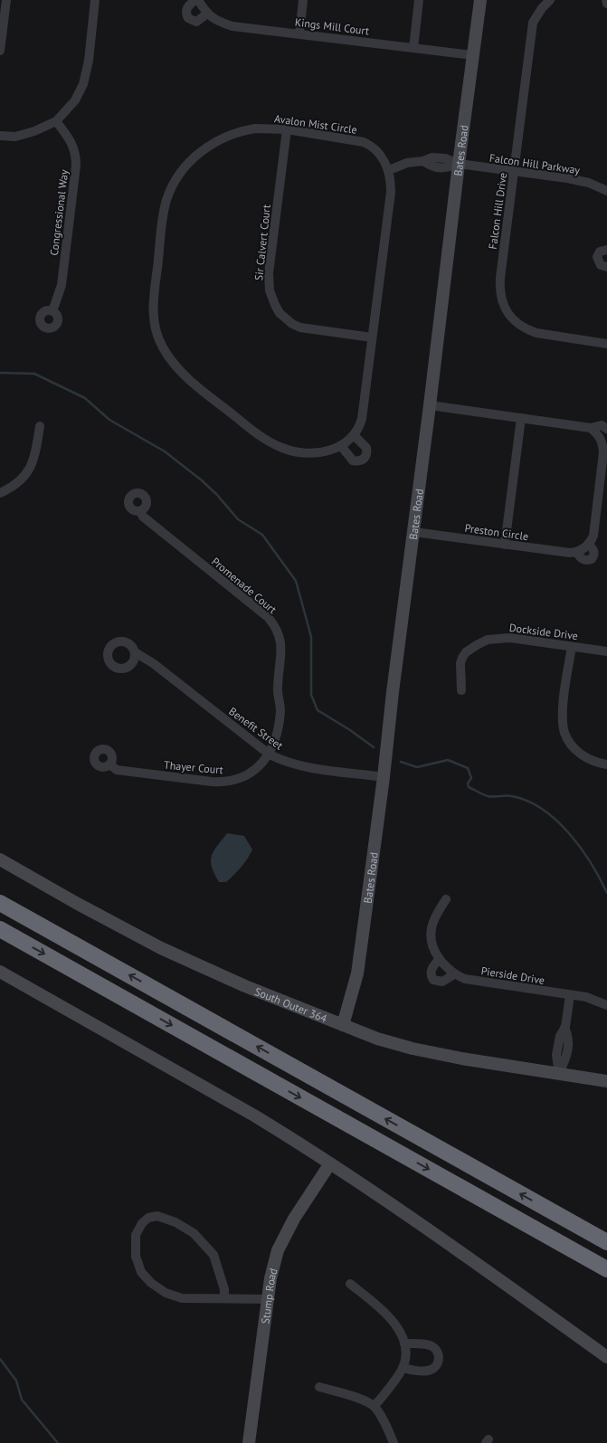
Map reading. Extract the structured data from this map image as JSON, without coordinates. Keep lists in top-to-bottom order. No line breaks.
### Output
{"streets":{"street":["Kings Mill Court","Avalon Mist Circle","Bates Road","Falcon Hill Parkway","Falcon Hill Drive","Congressional Way","Sir Calvert Court","Preston Circle","Promenade Court","Dockside Drive","Benefit Street","Thayer Court","Pierside Drive","South Outer 364","Stump Road"]},"crossings":[["Kings Mill Court","Bates Road"],["Avalon Mist Circle","Falcon Hill Parkway"],["Avalon Mist Circle","Sir Calvert Court"],["Bates Road","Falcon Hill Parkway"],["Bates Road","Preston Circle"],["Bates Road","Benefit Street"],["Bates Road","South Outer 364"],["Falcon Hill Parkway","Falcon Hill Drive"],["Promenade Court","Benefit Street"],["Promenade Court","Thayer Court"],["Benefit Street","Thayer Court"]]}
